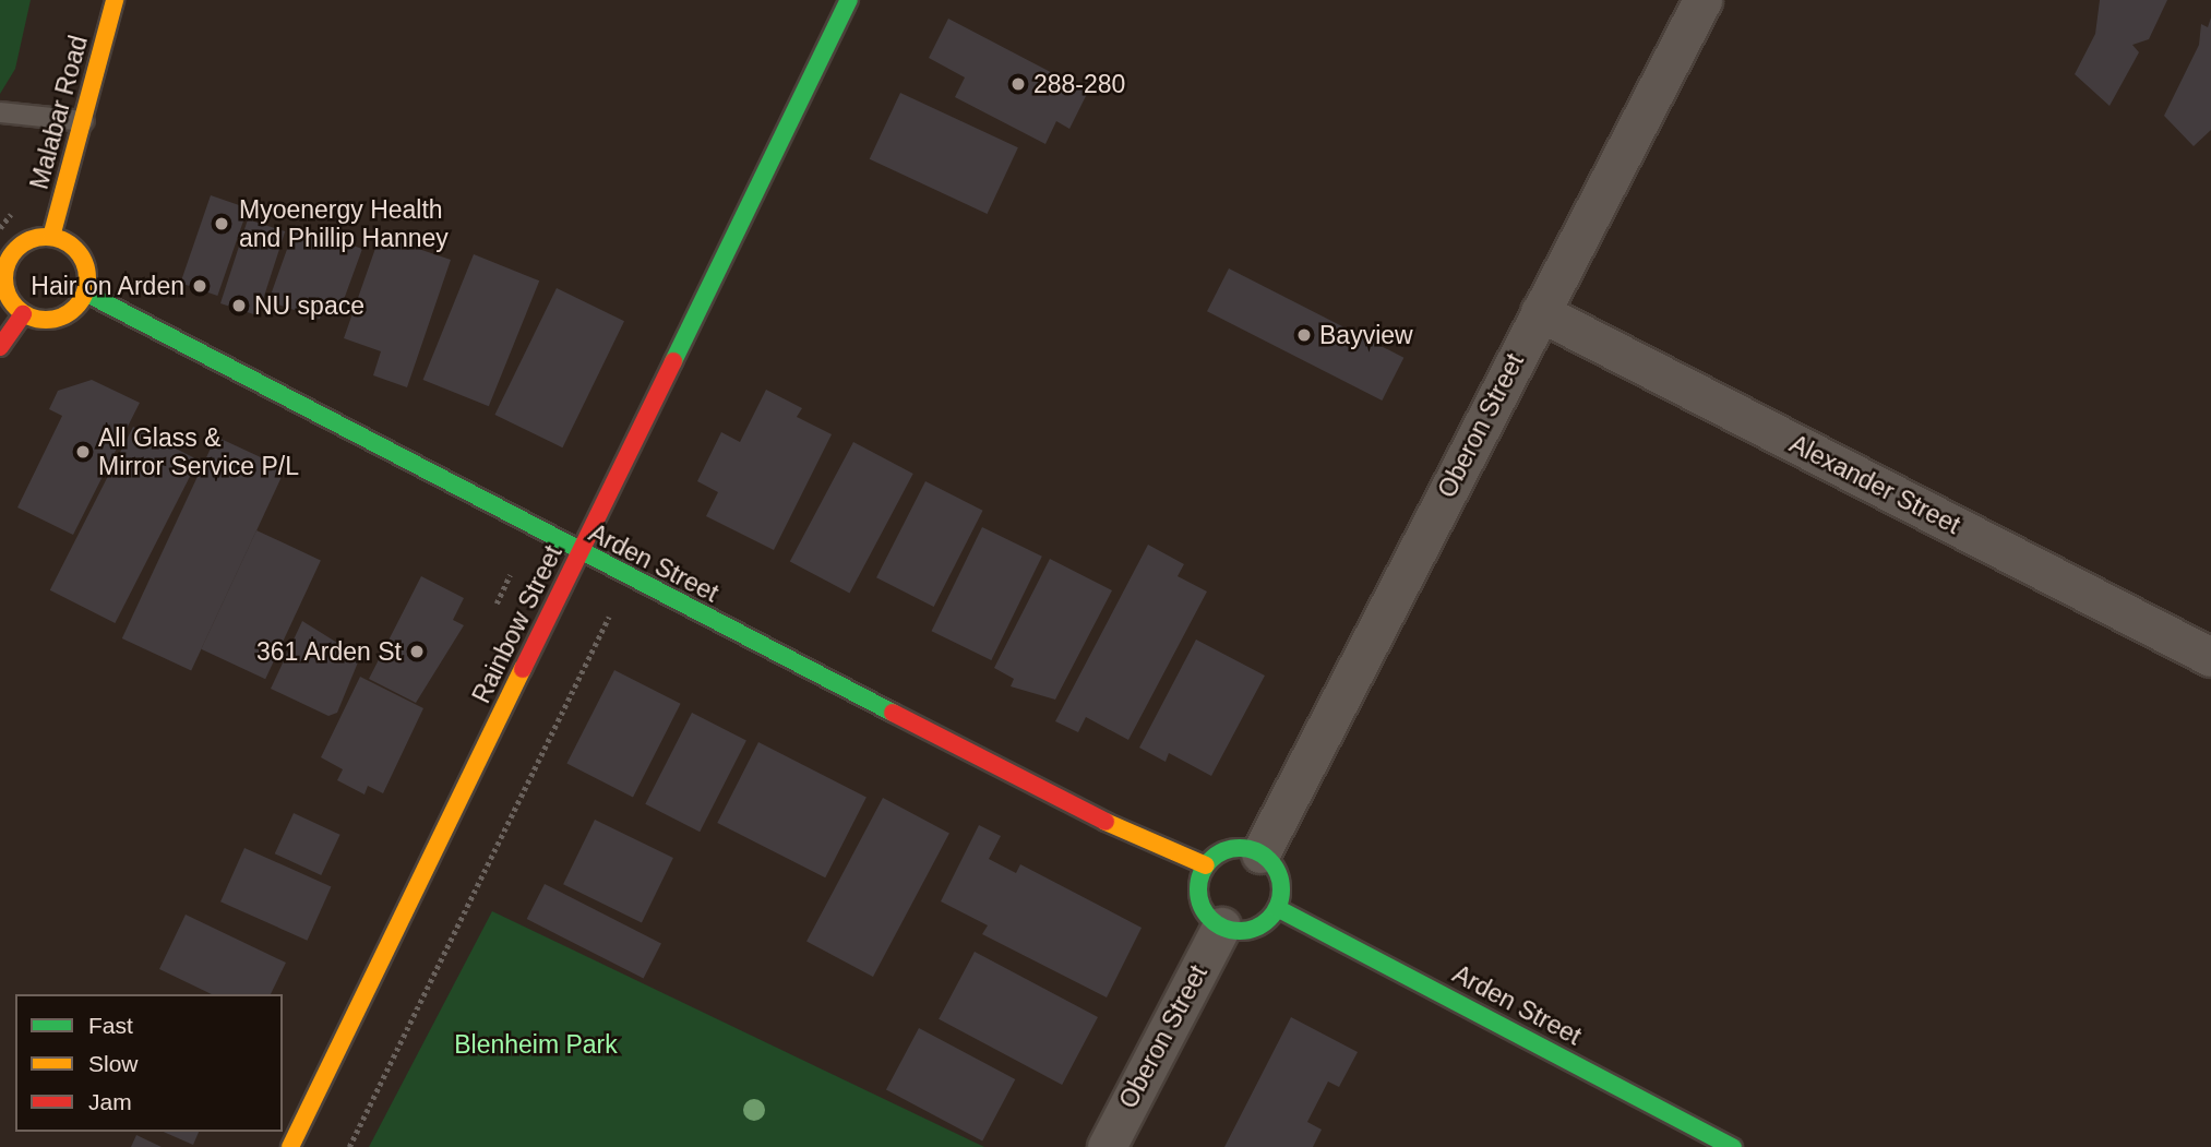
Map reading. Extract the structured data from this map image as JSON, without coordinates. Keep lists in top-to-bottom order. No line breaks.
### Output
{"streets":{"main road":["Malabar Road","Arden Street","Rainbow Street"],"street":["Oberon Street","Alexander Street"]},"crossings":[["Malabar Road","Arden Street"],["Oberon Street","Alexander Street"],["Oberon Street","Arden Street"],["Arden Street","Rainbow Street"]],"parks":["Blenheim Park"],"places":["288-280","Myoenergy Health and Phillip Hanney","Hair on Arden","NU space","Bayview","All Glass & Mirror Service P/L","361 Arden St"],"legend":["Fast","Slow","Jam"]}
